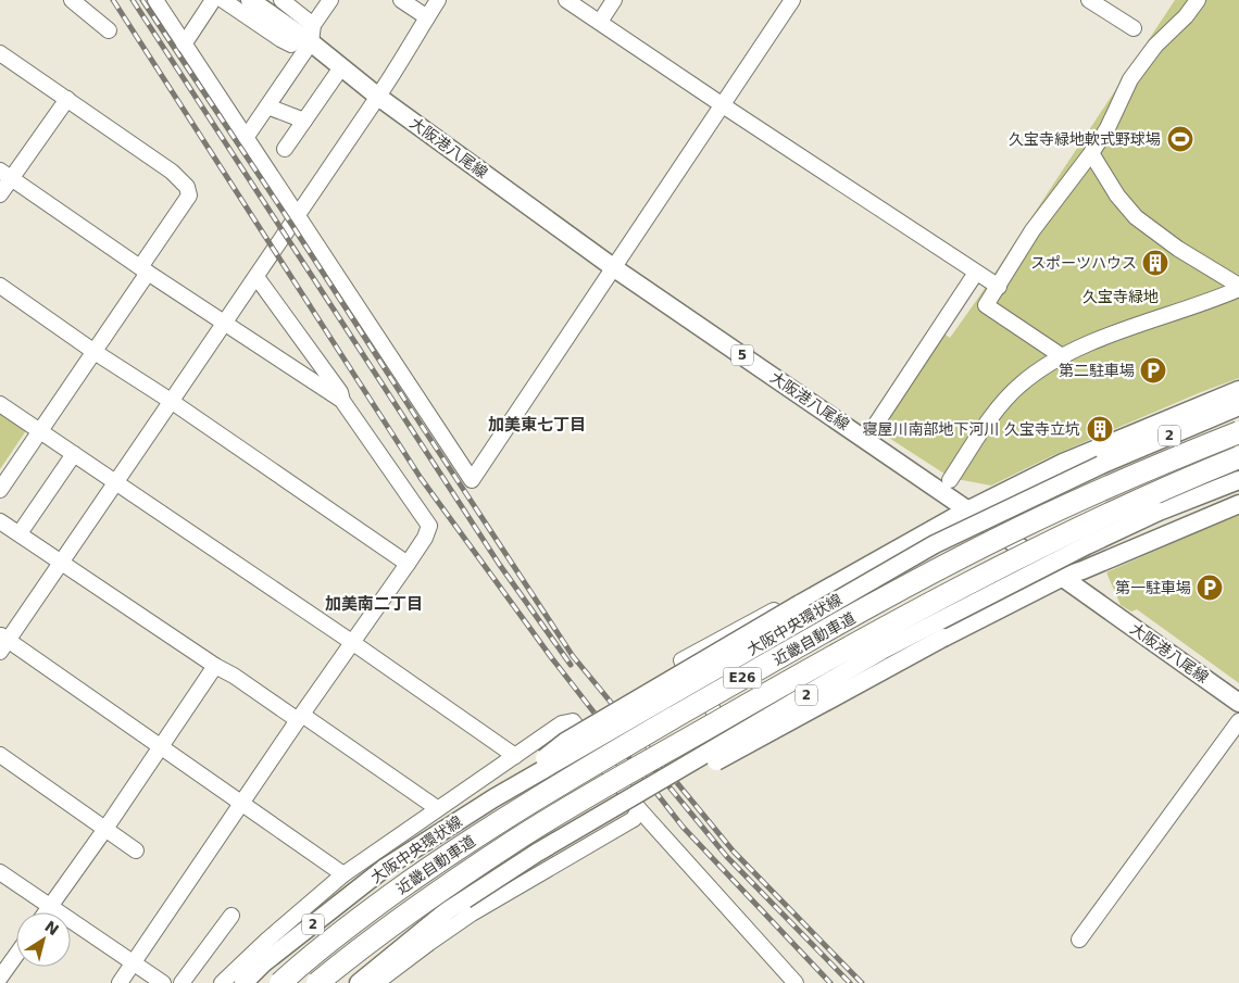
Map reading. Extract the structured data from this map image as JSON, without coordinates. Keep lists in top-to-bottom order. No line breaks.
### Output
{"streets":{"highway":["近畿自動車道","E26"],"main road":["大阪港八尾線","5","2","大阪中央環状線"]},"crossings":[["大阪港八尾線","2"],["2","大阪中央環状線"]],"districts":["加美東七丁目","加美南二丁目"],"parks":["久宝寺緑地"],"places":{"sports":["久宝寺緑地軟式野球場"],"building":["スポーツハウス","寝屋川南部地下河川 久宝寺立坑"],"parking":["第二駐車場","第一駐車場"]},"north":"top right"}
